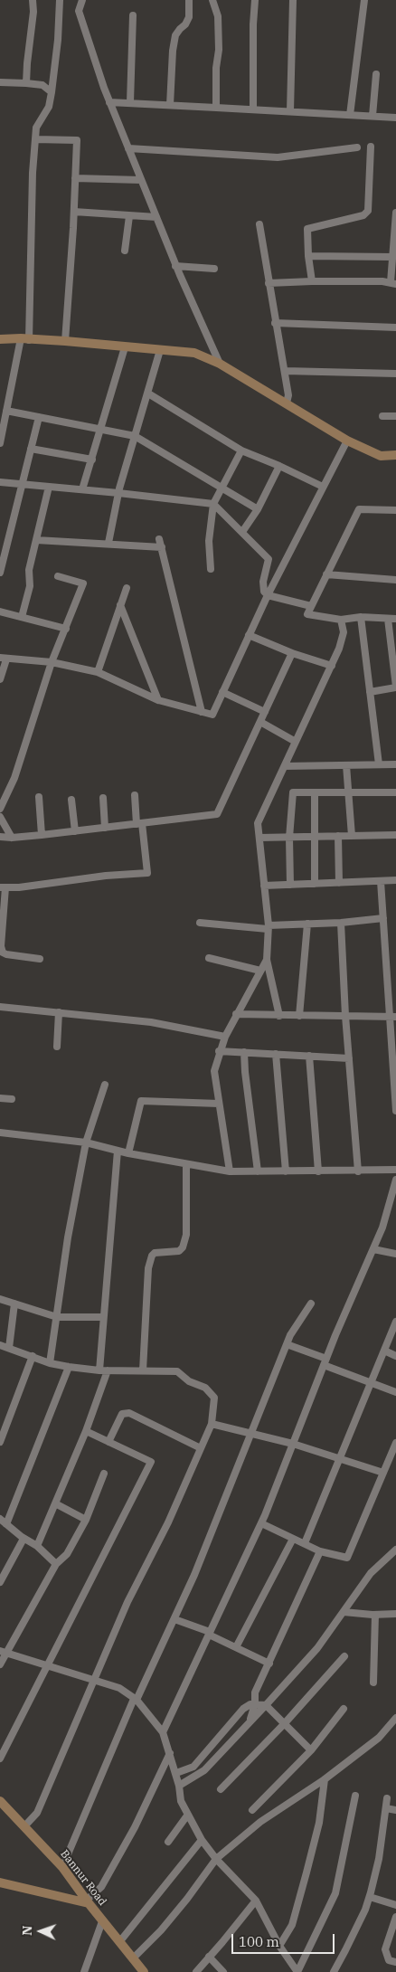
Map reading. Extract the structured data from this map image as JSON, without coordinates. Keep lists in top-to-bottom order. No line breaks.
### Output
{"streets":{"street":["Bannur Road"]},"scale_bar":"100 m","north":"left"}
